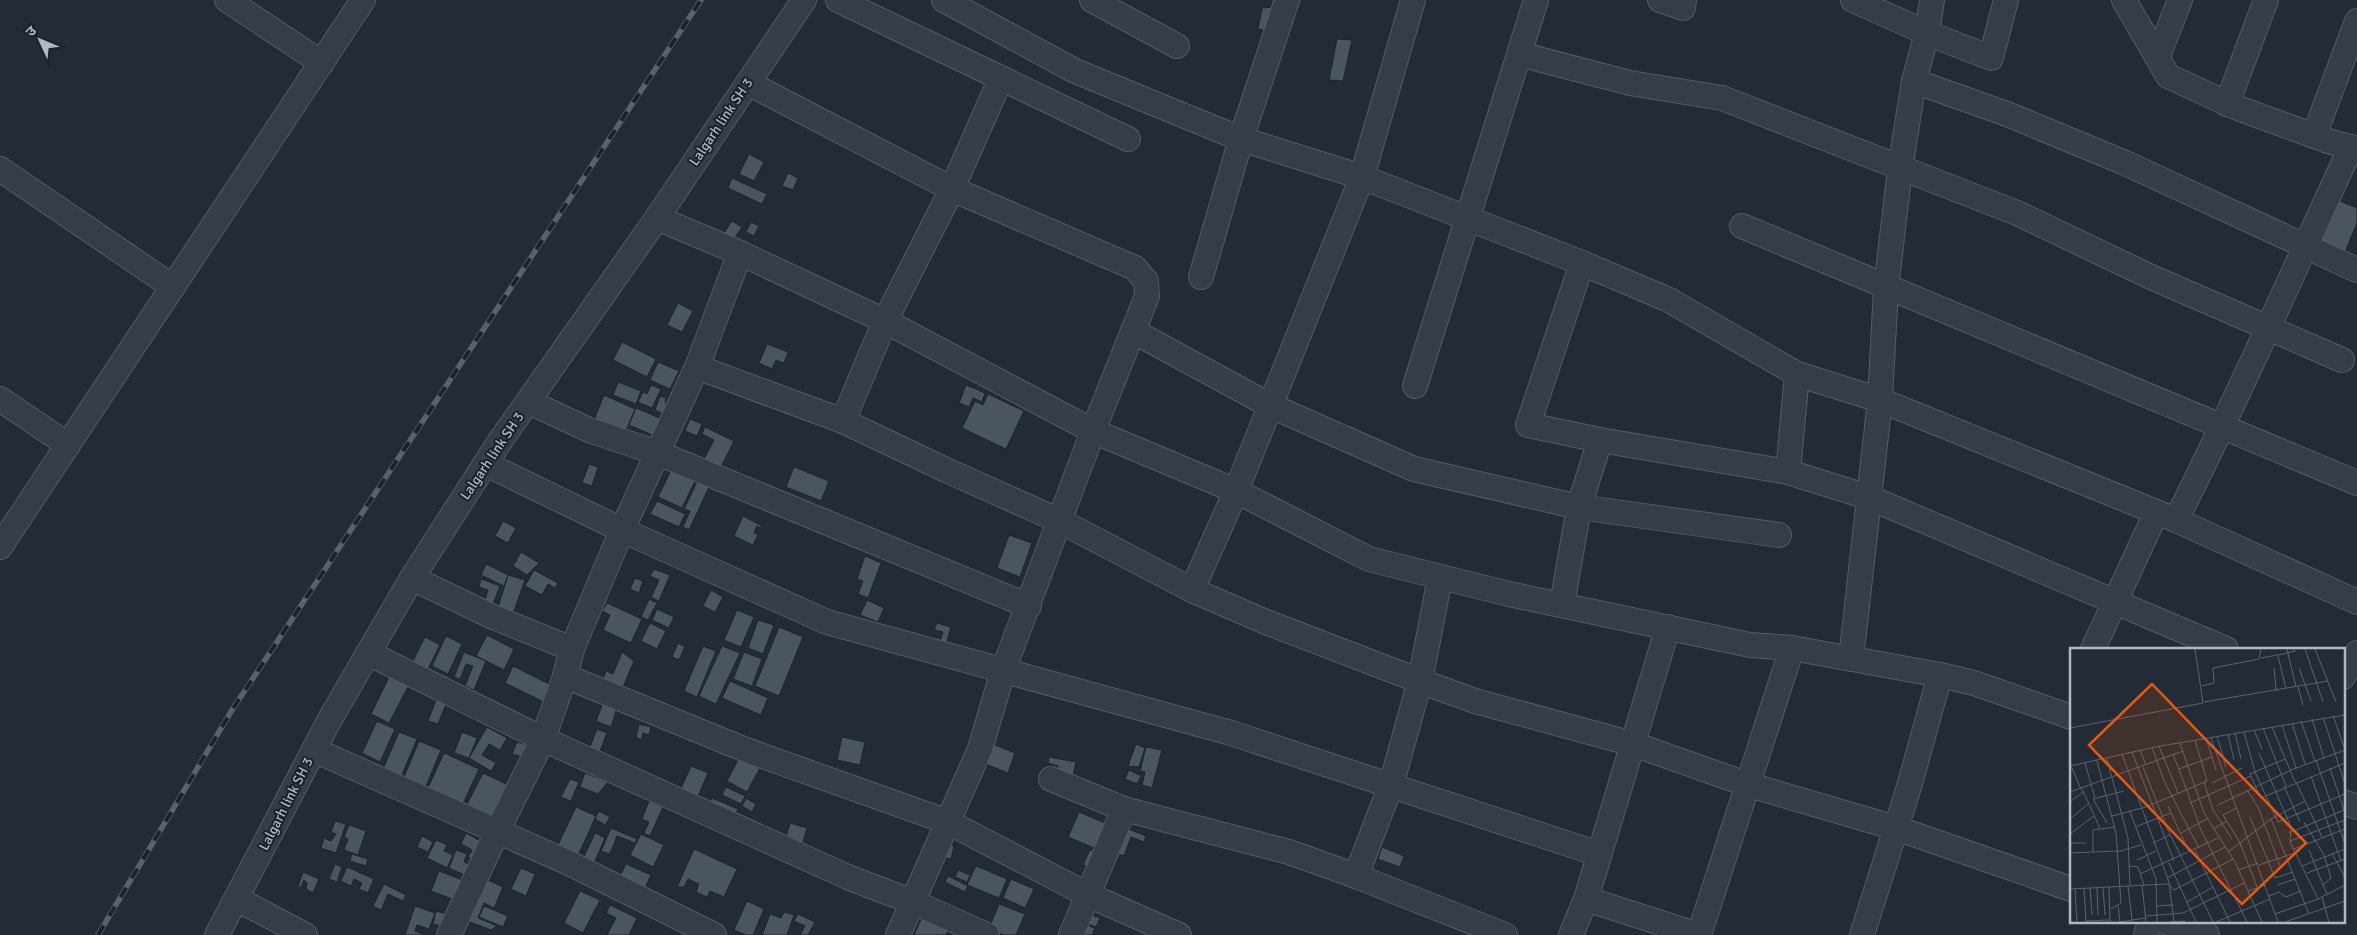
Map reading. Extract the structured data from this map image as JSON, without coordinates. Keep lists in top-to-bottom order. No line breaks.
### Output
{"streets":{"street":["Lalgarh link SH 3"]},"north":"top left"}
